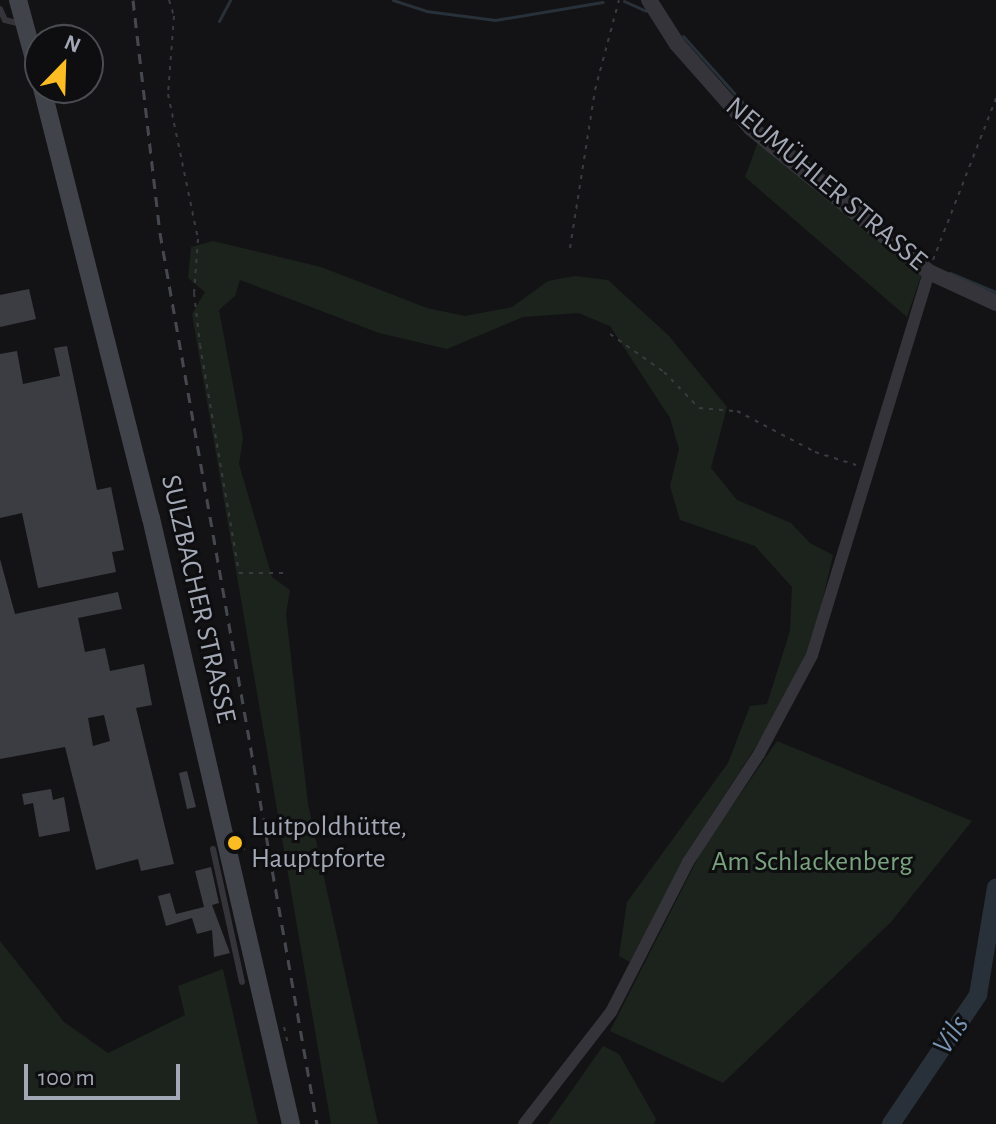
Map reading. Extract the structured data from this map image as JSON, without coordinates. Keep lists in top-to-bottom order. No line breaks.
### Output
{"streets":{"main road":["SULZBACHER STRASSE"],"street":["NEUMÜHLER STRASSE"]},"water":["Vils"],"parks":["Am Schlackenberg"],"places":["Luitpoldhütte, Hauptpforte"],"scale_bar":"100 m","north":"top right"}
